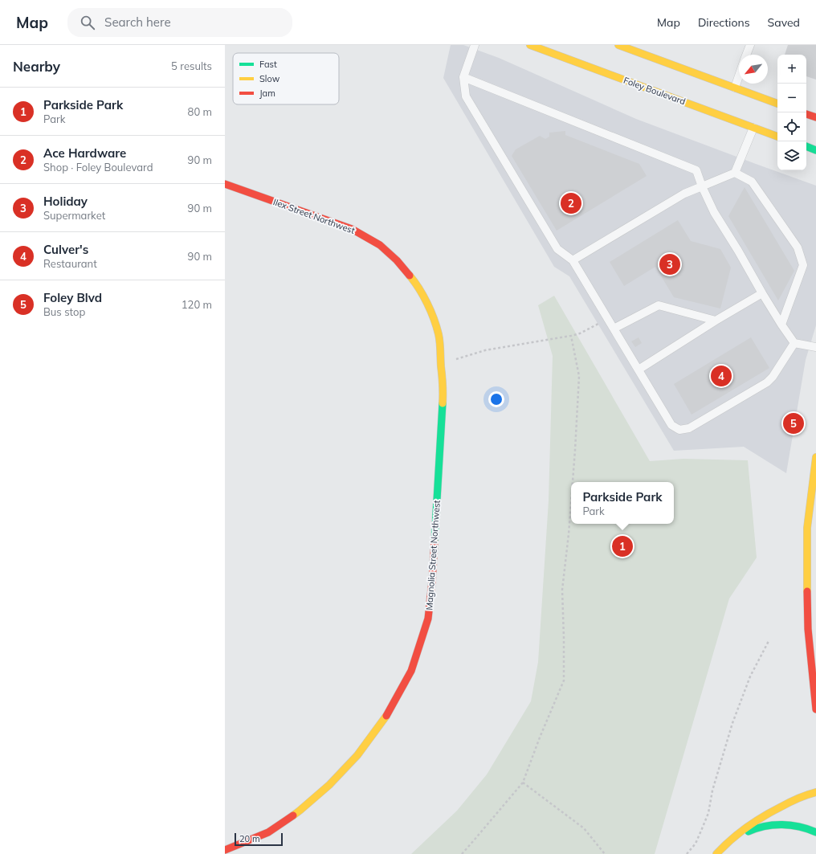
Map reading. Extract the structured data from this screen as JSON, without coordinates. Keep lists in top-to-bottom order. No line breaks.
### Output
{"streets":{"street":["Foley Boulevard","Ilex Street Northwest","Magnolia Street Northwest"]},"crossings":[["Ilex Street Northwest","Magnolia Street Northwest"]],"legend":["Fast","Slow","Jam"],"scale_bar":"20 m","north":"bottom left","page":{"header":"Map","search":"Search here","nav":["Map","Directions","Saved"],"heading":["Nearby","5 results"],"map_buttons":["+","−"],"list":[{"mark":"1","name":"Parkside Park","note":"Park","value":"80 m"},{"mark":"2","name":"Ace Hardware","note":"Shop · Foley Boulevard","value":"90 m"},{"mark":"3","name":"Holiday","note":"Supermarket","value":"90 m"},{"mark":"4","name":"Culver's","note":"Restaurant","value":"90 m"},{"mark":"5","name":"Foley Blvd","note":"Bus stop","value":"120 m"}],"pins":["2","3","4","5","1"],"popup":["Parkside Park","Park"],"scale":"20 m"}}
